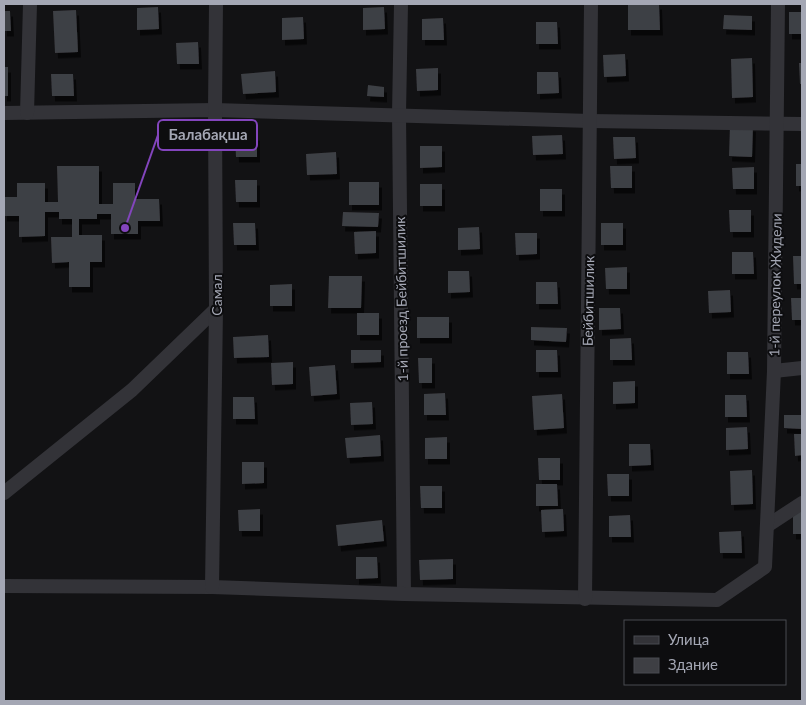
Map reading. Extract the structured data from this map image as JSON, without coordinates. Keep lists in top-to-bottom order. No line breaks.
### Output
{"streets":{"street":["1-й переулок Жидели","Самал","1-й проезд Бейбитшилик","Бейбитшилик"]},"crossings":[["1-й переулок Жидели","Бейбитшилик"]],"places":["Балабақша"],"legend":["Улица","Здание"]}
